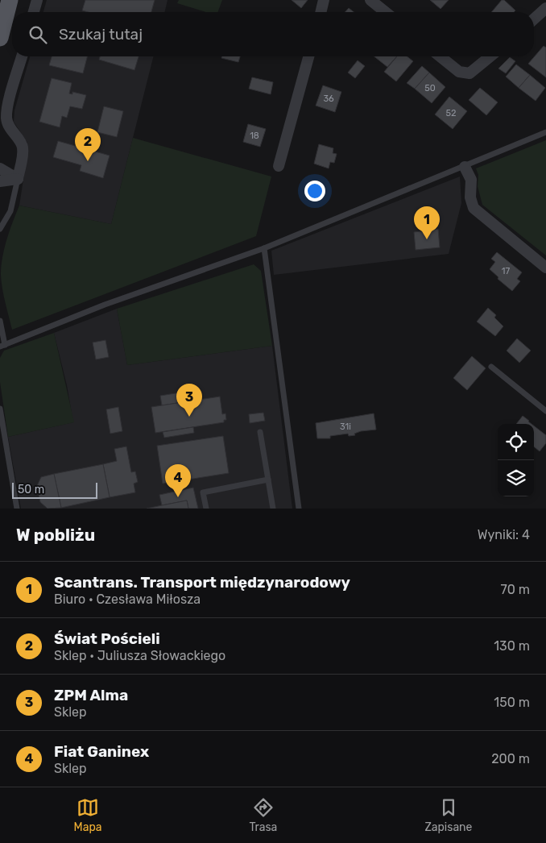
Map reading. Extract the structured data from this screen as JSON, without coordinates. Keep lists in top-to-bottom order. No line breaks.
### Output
{"house_numbers":["50","36","52","18","17","31i"],"scale_bar":"50 m","page":{"search":"Szukaj tutaj","pins":["2","1","3","4"],"scale":"50 m","heading":["W pobliżu","Wyniki: 4"],"list":[{"mark":"1","name":"Scantrans. Transport międzynarodowy","note":"Biuro · Czesława Miłosza","value":"70 m"},{"mark":"2","name":"Świat Pościeli","note":"Sklep · Juliusza Słowackiego","value":"130 m"},{"mark":"3","name":"ZPM Alma","note":"Sklep","value":"150 m"},{"mark":"4","name":"Fiat Ganinex","note":"Sklep","value":"200 m"}],"nav":["Mapa","Trasa","Zapisane"]}}
